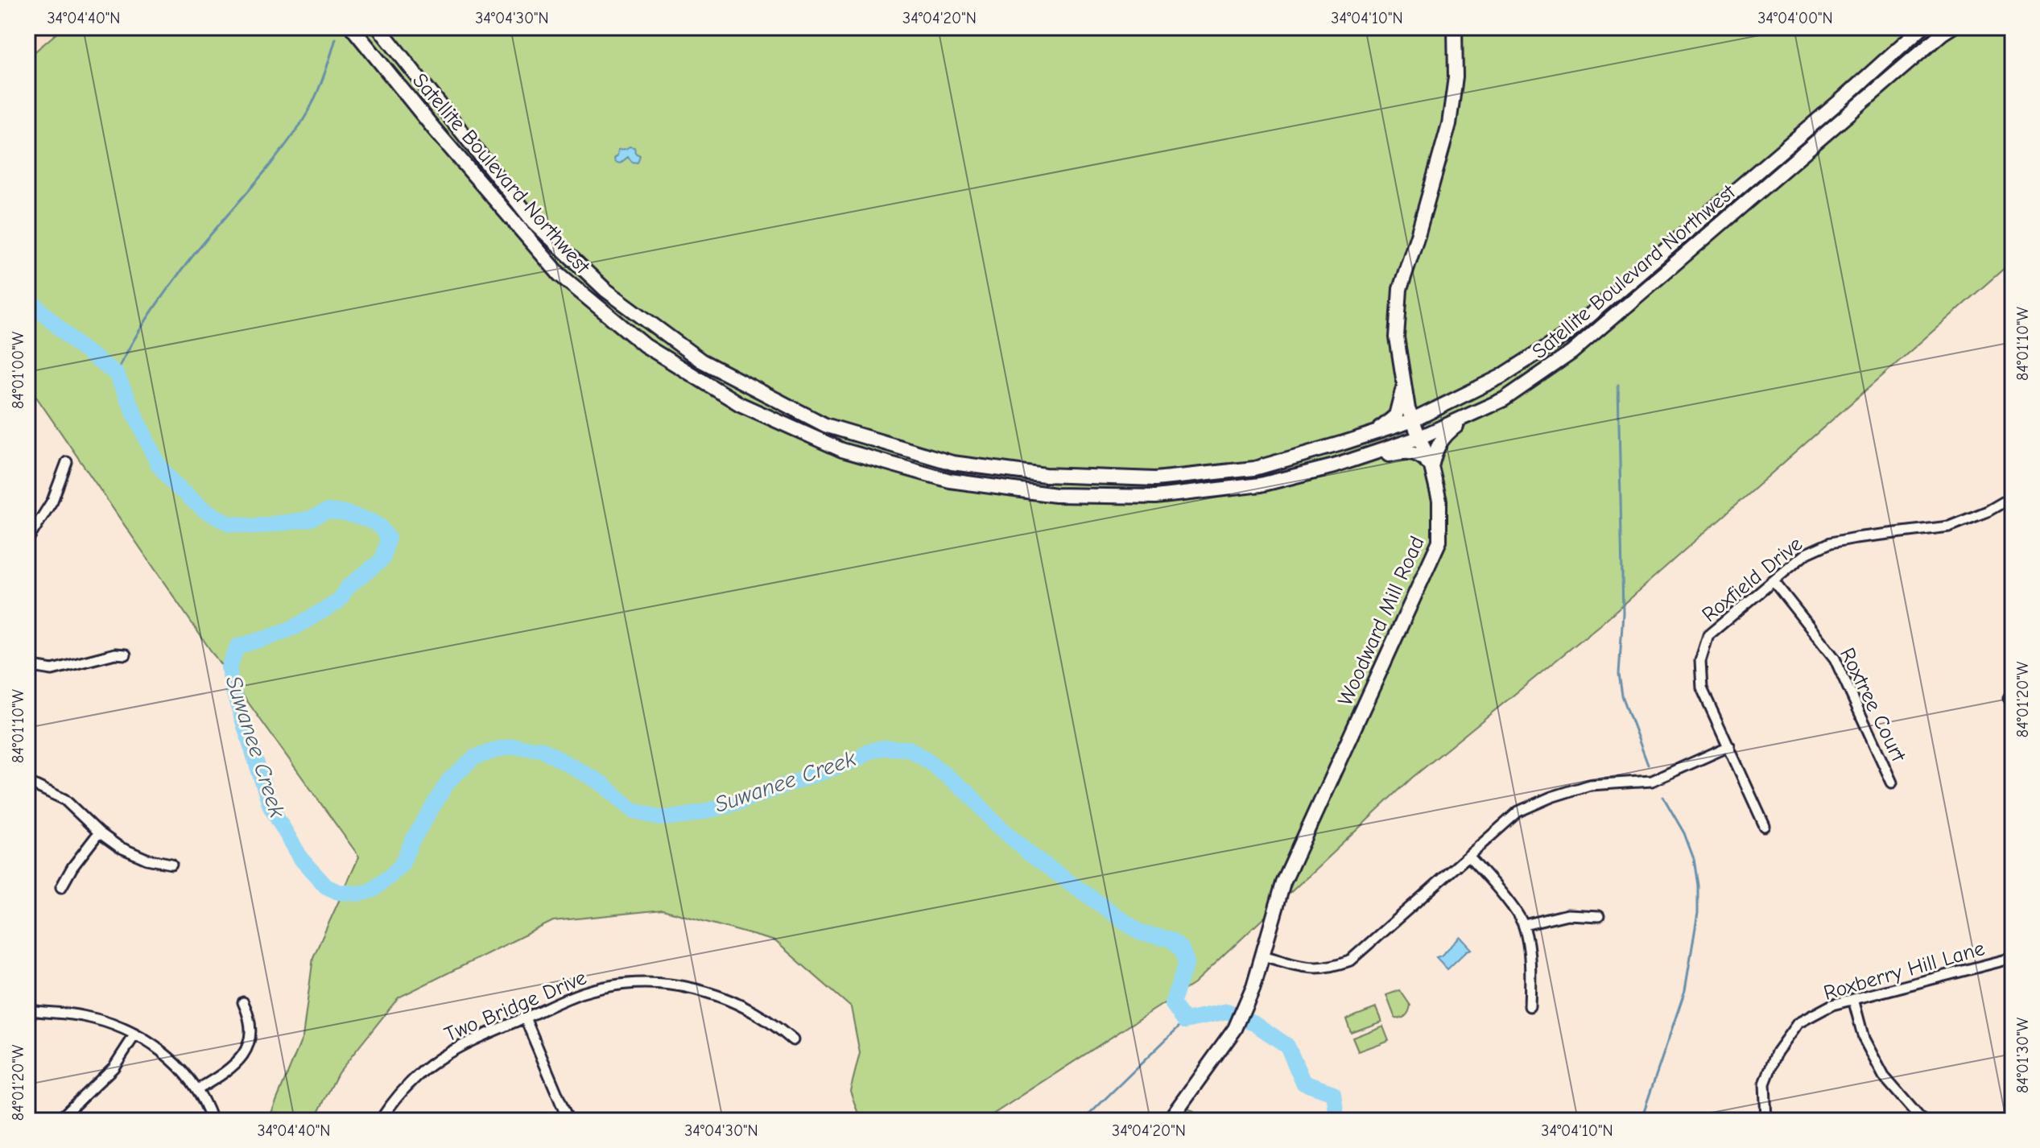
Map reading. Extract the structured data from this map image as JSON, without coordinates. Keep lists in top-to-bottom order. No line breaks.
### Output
{"streets":{"main road":["Satellite Boulevard Northwest","Woodward Mill Road"],"street":["Roxfield Drive","Roxtree Court","Roxberry Hill Lane","Two Bridge Drive"]},"crossings":[["Satellite Boulevard Northwest","Woodward Mill Road"],["Roxfield Drive","Roxtree Court"]],"water":["Suwanee Creek"],"coordinates":["34°04'40\"N","34°04'30\"N","34°04'20\"N","34°04'10\"N","34°04'00\"N","84°01'10\"W","84°01'00\"W","84°01'20\"W","84°01'30\"W"]}
